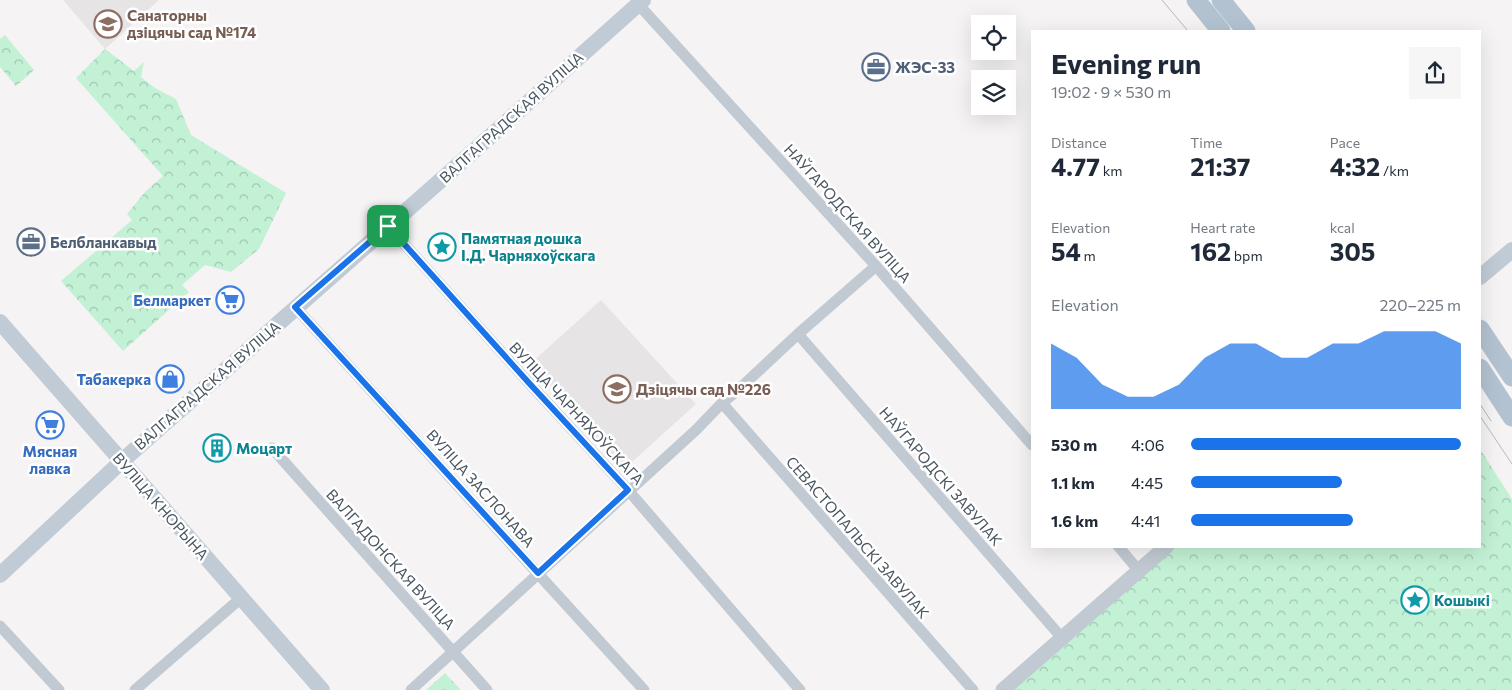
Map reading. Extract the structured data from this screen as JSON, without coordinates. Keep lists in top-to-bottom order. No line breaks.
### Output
{"streets":{"main road":["ВАЛГАГРАДСКАЯ ВУЛІЦА","ВУЛІЦА КНОРЫНА"],"street":["НАЎГАРОДСКАЯ ВУЛІЦА","ВУЛІЦА ЧАРНЯХОЎСКАГА","НАЎГАРОДСКІ ЗАВУЛАК","ВУЛІЦА ЗАСЛОНАВА","СЕВАСТОПАЛЬСКІ ЗАВУЛАК","ВАЛГАДОНСКАЯ ВУЛІЦА"]},"crossings":[["ВАЛГАГРАДСКАЯ ВУЛІЦА","НАЎГАРОДСКАЯ ВУЛІЦА"],["ВАЛГАГРАДСКАЯ ВУЛІЦА","ВУЛІЦА ЧАРНЯХОЎСКАГА"],["ВАЛГАГРАДСКАЯ ВУЛІЦА","ВУЛІЦА ЗАСЛОНАВА"],["ВАЛГАГРАДСКАЯ ВУЛІЦА","ВУЛІЦА КНОРЫНА"]],"places":{"school or university":["Санаторны дзіцячы сад №174","Дзіцячы сад №226"],"office":["ЖЭС-33","Белбланкавыд"],"place":["Памятная дошка І.Д. Чарняхоўскага","Кошыкі"],"supermarket":["Белмаркет","Мясная лавка"],"shop":["Табакерка"],"building":["Моцарт"]},"page":{"heading":["Evening run","19:02 · 9 × 530 m"],"stats":[["Distance","4.77 km"],["Time","21:37"],["Pace","4:32 /km"],["Elevation","54 m"],["Heart rate","162 bpm"],["kcal","305"]],"chart":["Elevation","220–225 m"],"list":[{"name":"530 m","note":"4:06"},{"name":"1.1 km","note":"4:45"},{"name":"1.6 km","note":"4:41"}]}}
